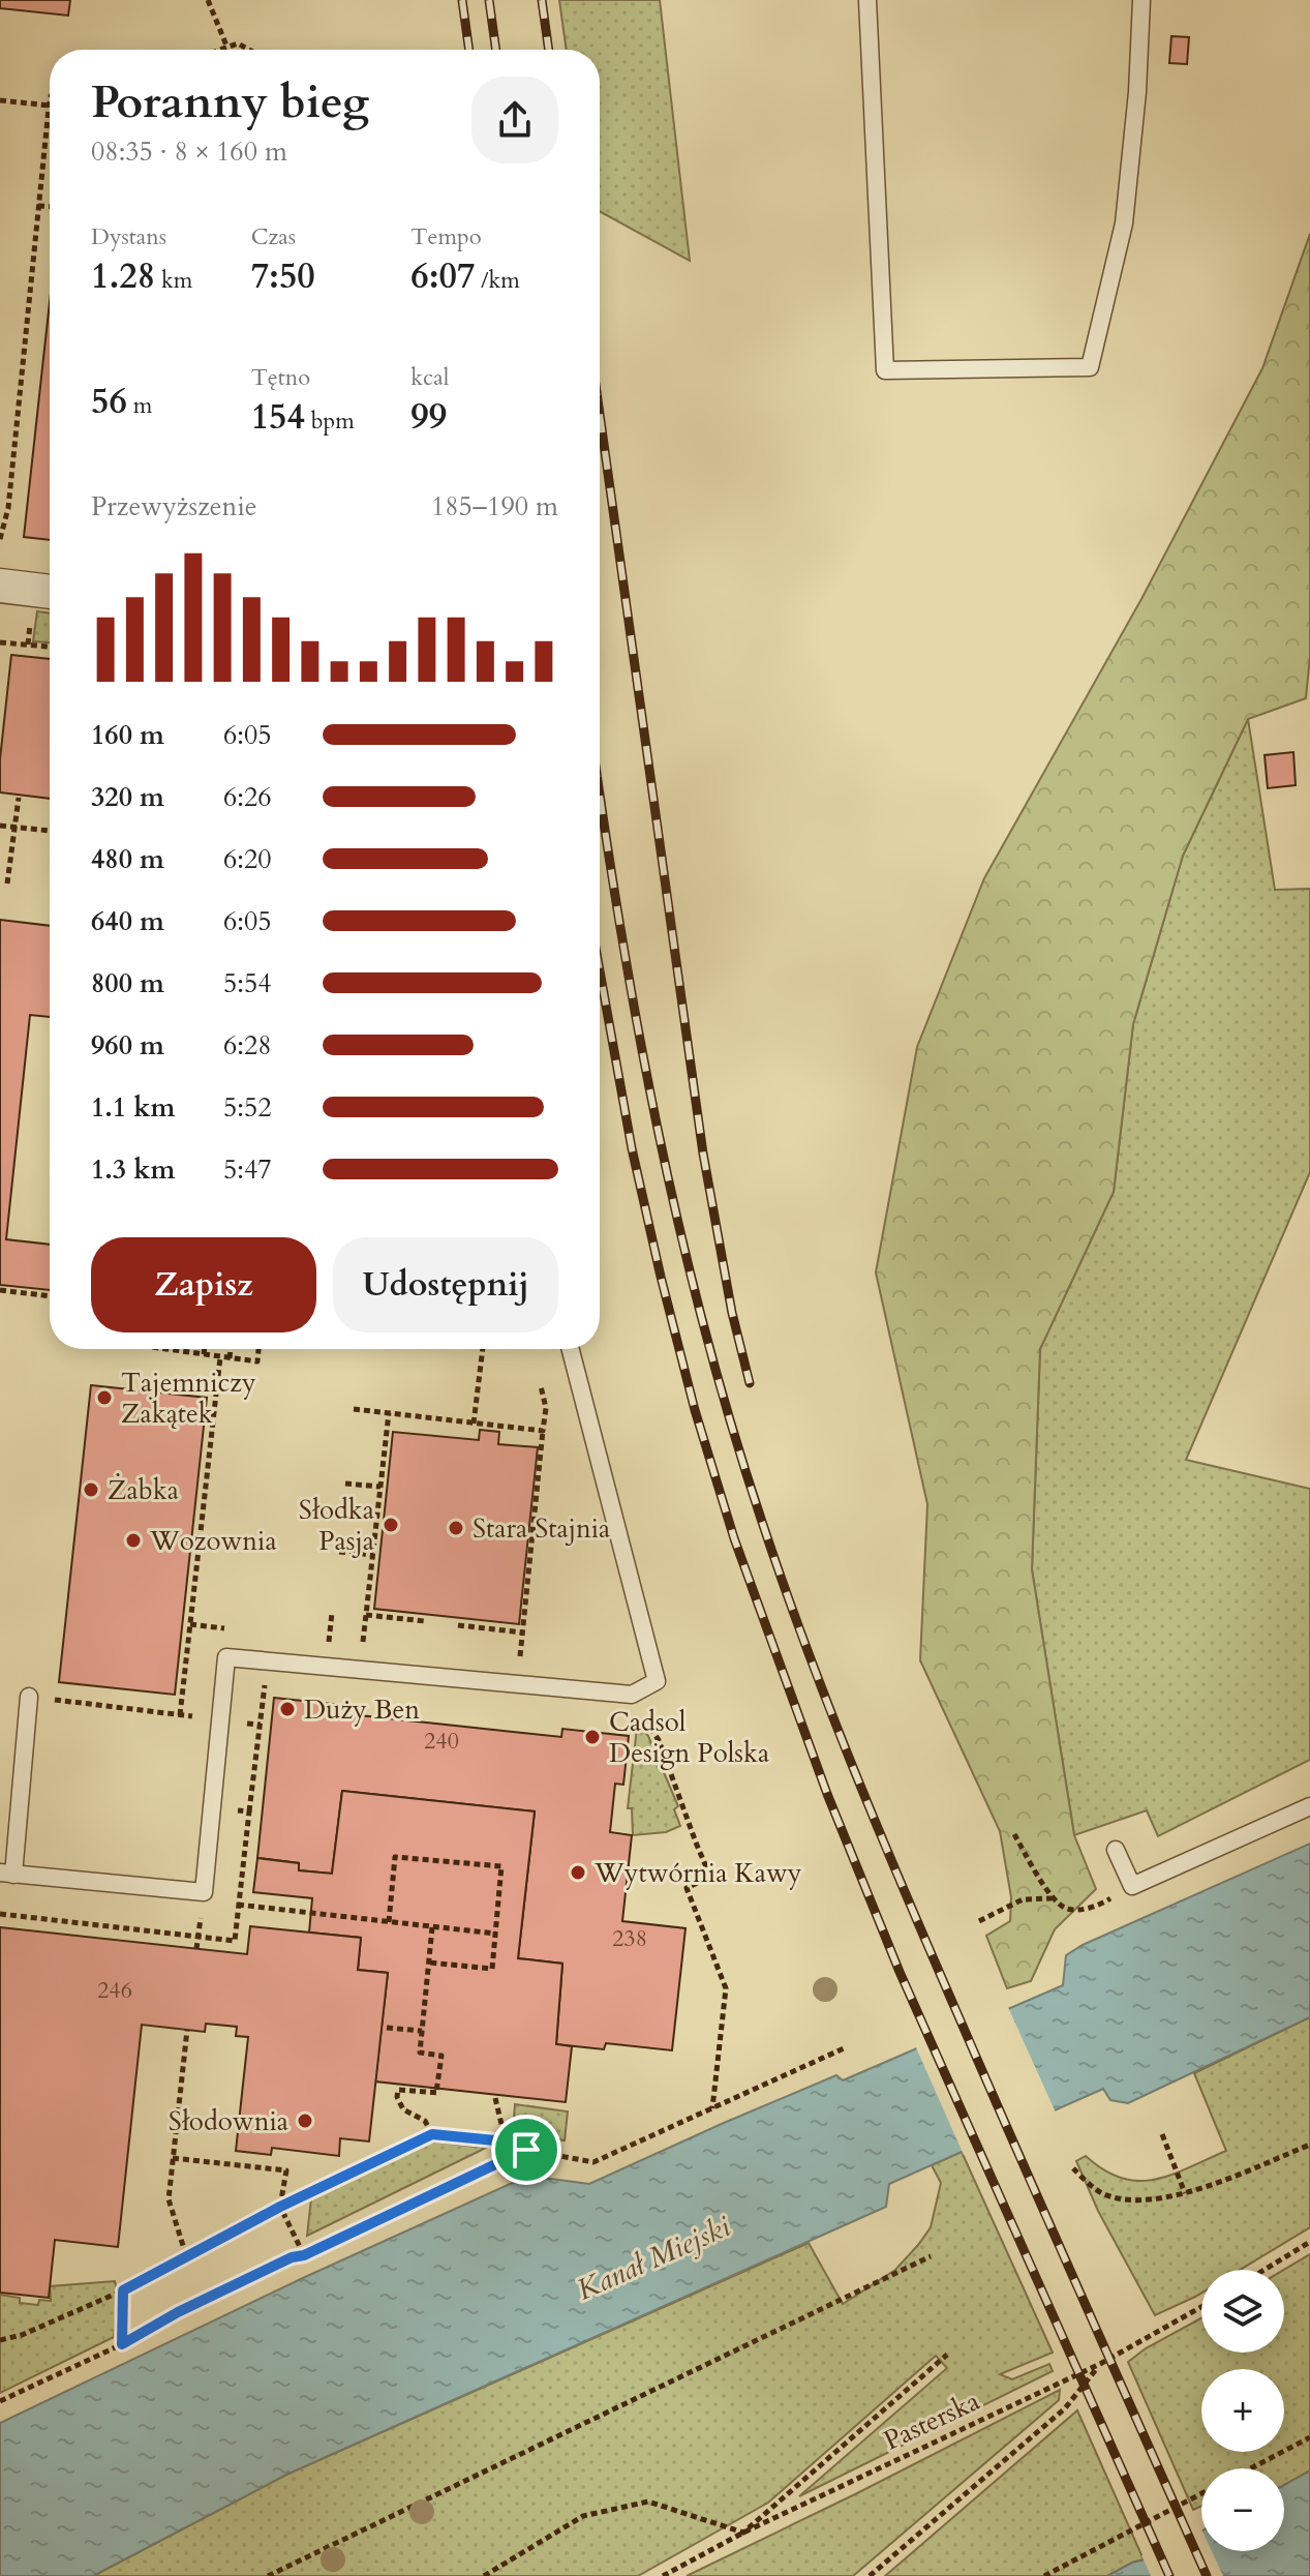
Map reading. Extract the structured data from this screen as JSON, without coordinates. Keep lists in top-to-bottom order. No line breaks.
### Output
{"streets":{"path":["Pasterska"]},"water":["Kanał Miejski"],"places":["Tajemniczy Zakątek","Żabka","Słodka Pasja","Stara Stajnia","Wozownia","Duży Ben","Cadsol Design Polska","Wytwórnia Kawy","Słodownia"],"house_numbers":["240","238","246"],"page":{"heading":["Poranny bieg","08:35 · 8 × 160 m"],"stats":[["Dystans","1.28 km"],["Czas","7:50"],["Tempo","6:07 /km"],["56 m"],["Tętno","154 bpm"],["kcal","99"]],"chart":["Przewyższenie","185–190 m"],"list":[{"name":"160 m","note":"6:05"},{"name":"320 m","note":"6:26"},{"name":"480 m","note":"6:20"},{"name":"640 m","note":"6:05"},{"name":"800 m","note":"5:54"},{"name":"960 m","note":"6:28"},{"name":"1.1 km","note":"5:52"},{"name":"1.3 km","note":"5:47"}],"buttons":["Zapisz","Udostępnij"],"map_buttons":["+","−"]}}
